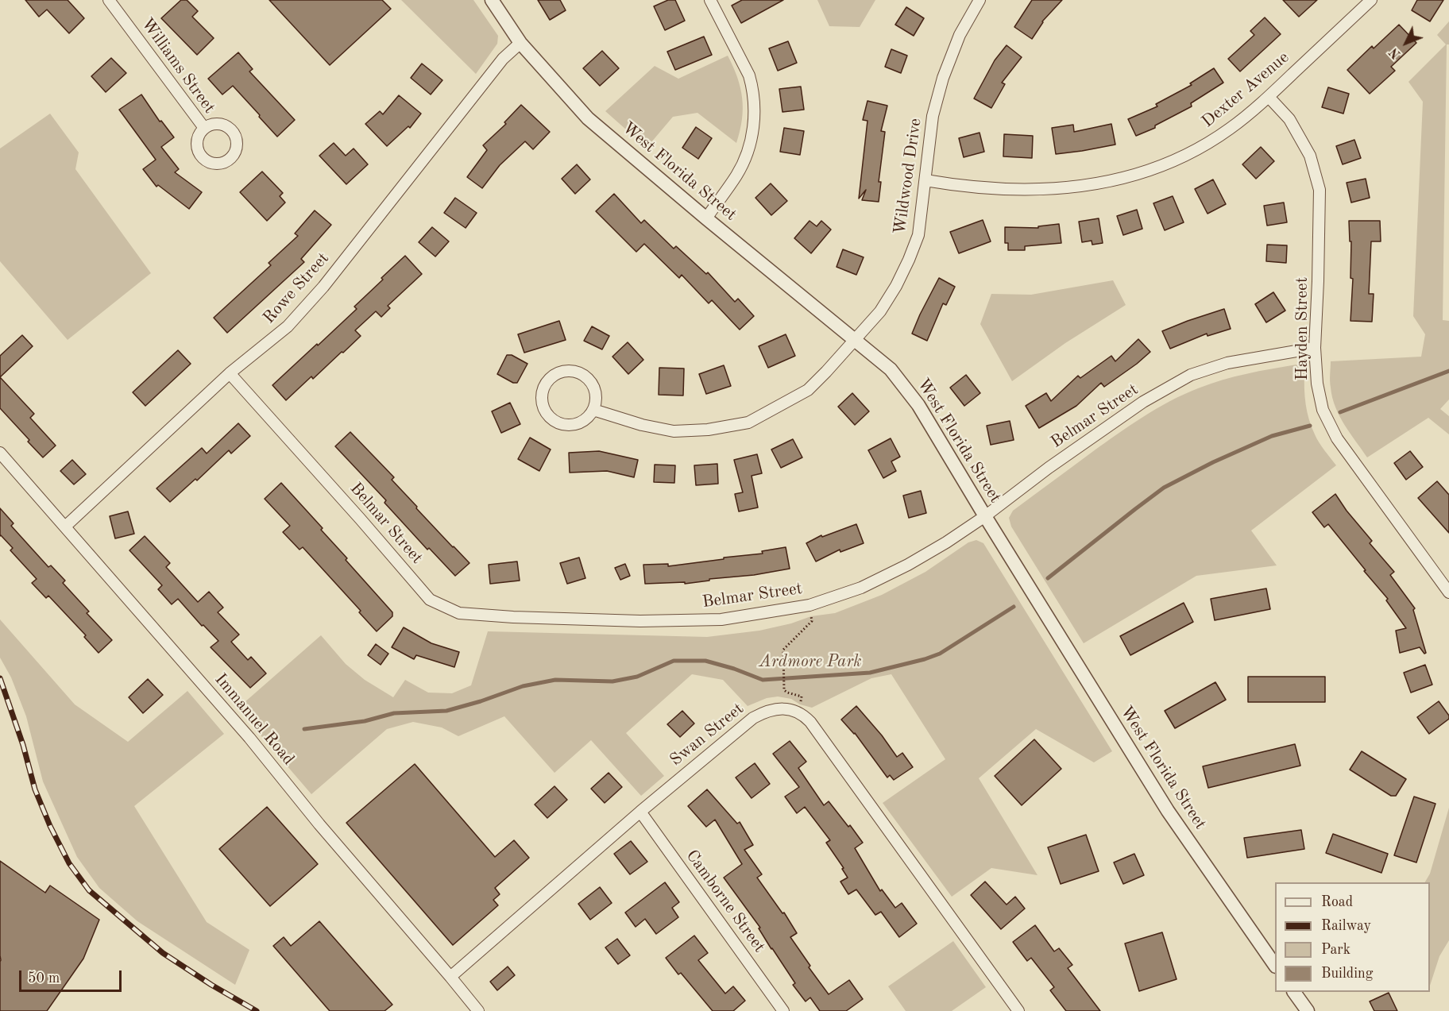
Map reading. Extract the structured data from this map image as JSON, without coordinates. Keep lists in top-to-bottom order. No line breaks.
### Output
{"streets":{"street":["Williams Street","Dexter Avenue","West Florida Street","Wildwood Drive","Rowe Street","Hayden Street","Belmar Street","Immanuel Road","Swan Street","Camborne Street"]},"crossings":[["Dexter Avenue","Wildwood Drive"],["Dexter Avenue","Hayden Street"],["West Florida Street","Wildwood Drive"],["West Florida Street","Rowe Street"],["West Florida Street","Belmar Street"],["Rowe Street","Belmar Street"],["Rowe Street","Immanuel Road"],["Hayden Street","Belmar Street"],["Immanuel Road","Swan Street"],["Swan Street","Camborne Street"]],"parks":["Ardmore Park"],"legend":["Road","Railway","Park","Building"],"scale_bar":"50 m","north":"bottom left"}
